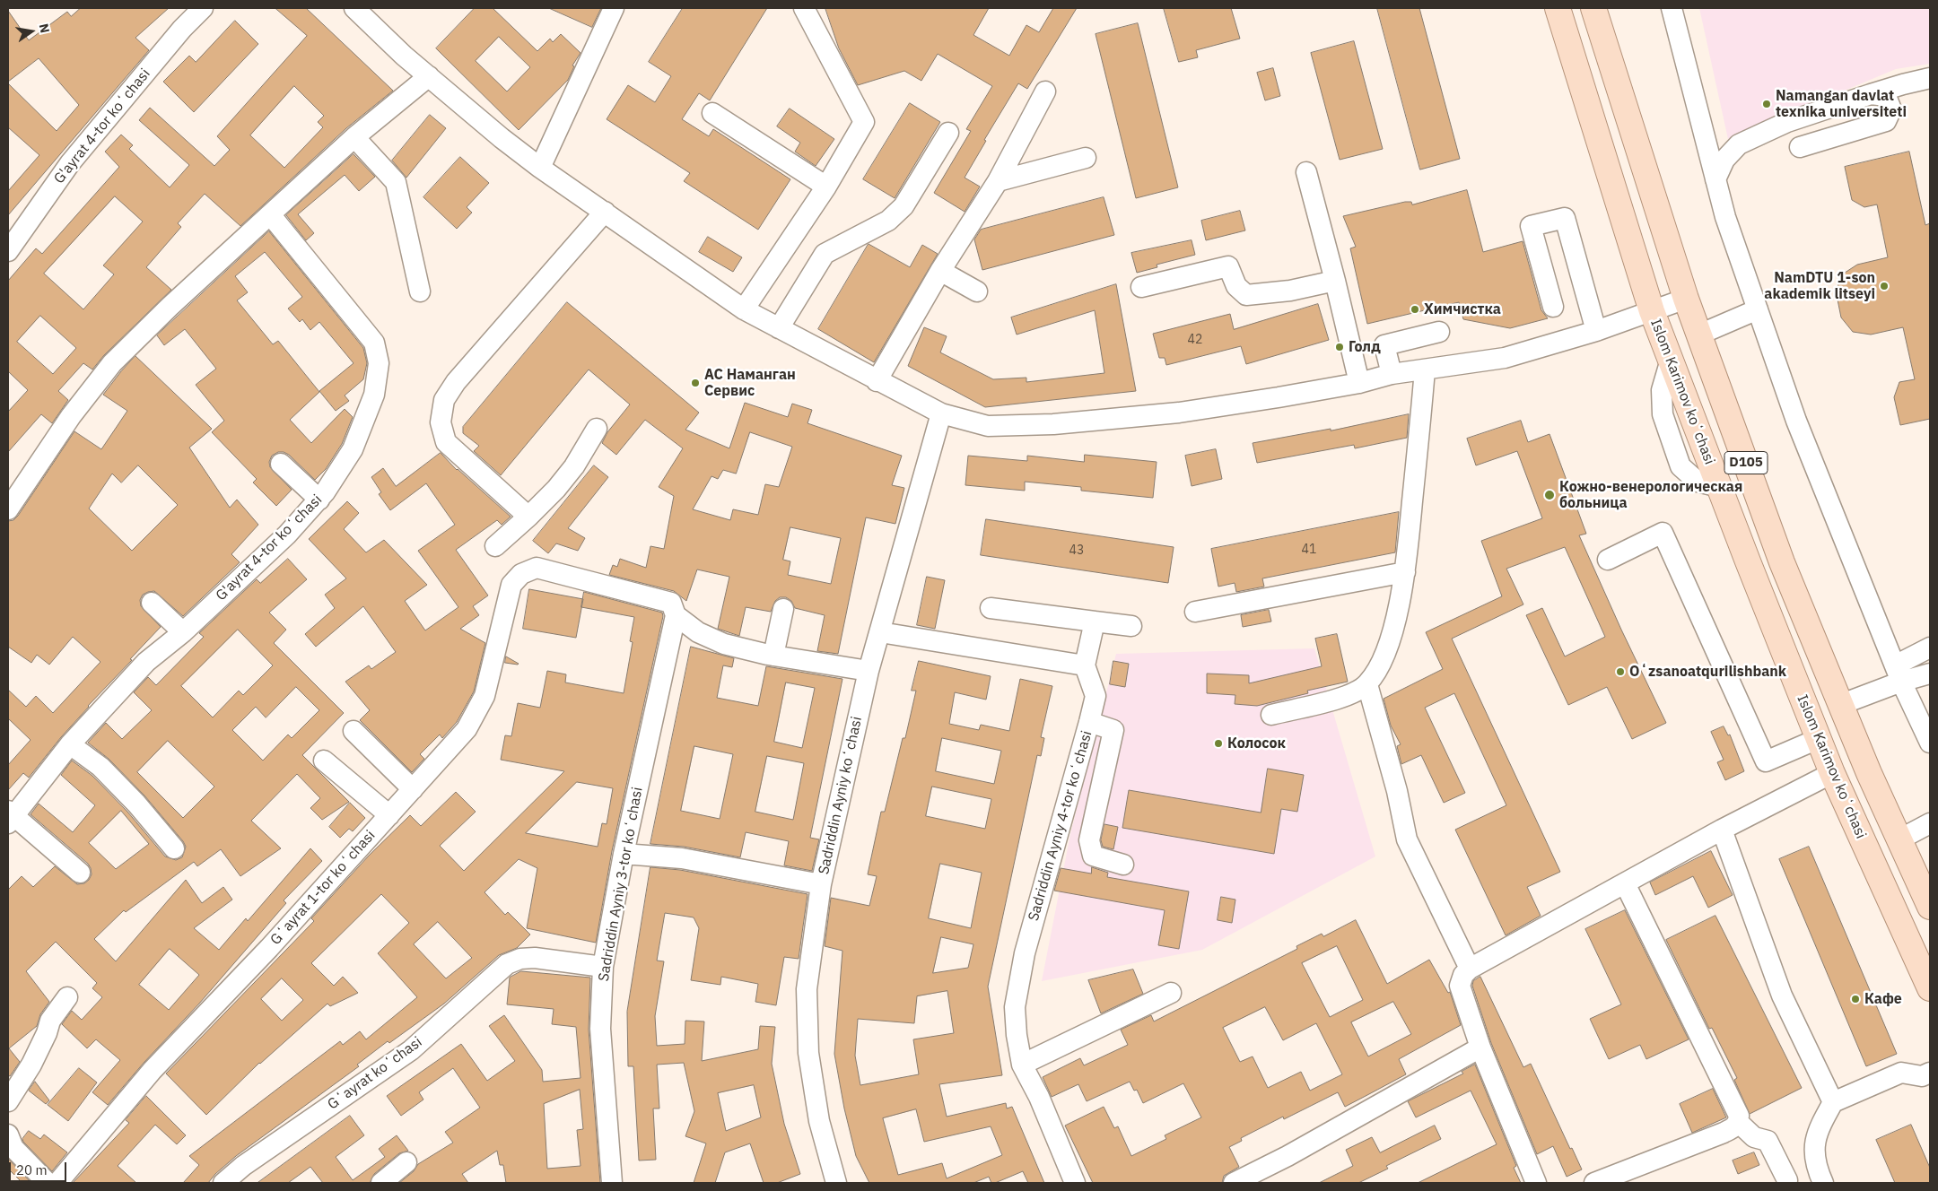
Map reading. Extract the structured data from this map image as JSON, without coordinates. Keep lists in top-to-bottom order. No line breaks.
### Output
{"streets":{"main road":["Islom Karimov koʻchasi","D105"],"street":["G'ayrat 4-tor koʻchasi","Sadriddin Ayniy koʻchasi","Sadriddin Ayniy 4-tor koʻchasi","Sadriddin Ayniy 3-tor koʻchasi","Gʻayrat 1-tor koʻchasi","Gʻayrat koʻchasi"]},"crossings":[["Sadriddin Ayniy 3-tor koʻchasi","Gʻayrat 1-tor koʻchasi"],["Sadriddin Ayniy 3-tor koʻchasi","Gʻayrat koʻchasi"]],"places":["Namangan davlat texnika universiteti","NamDTU 1-son akademik litseyi","Химчистка","Голд","АС Наманган Сервис","Кожно-венерологическая больница","Oʻzsanoatqurilishbank","Колосок","Кафе"],"house_numbers":["42","41","43"],"scale_bar":"20 m","north":"right"}
